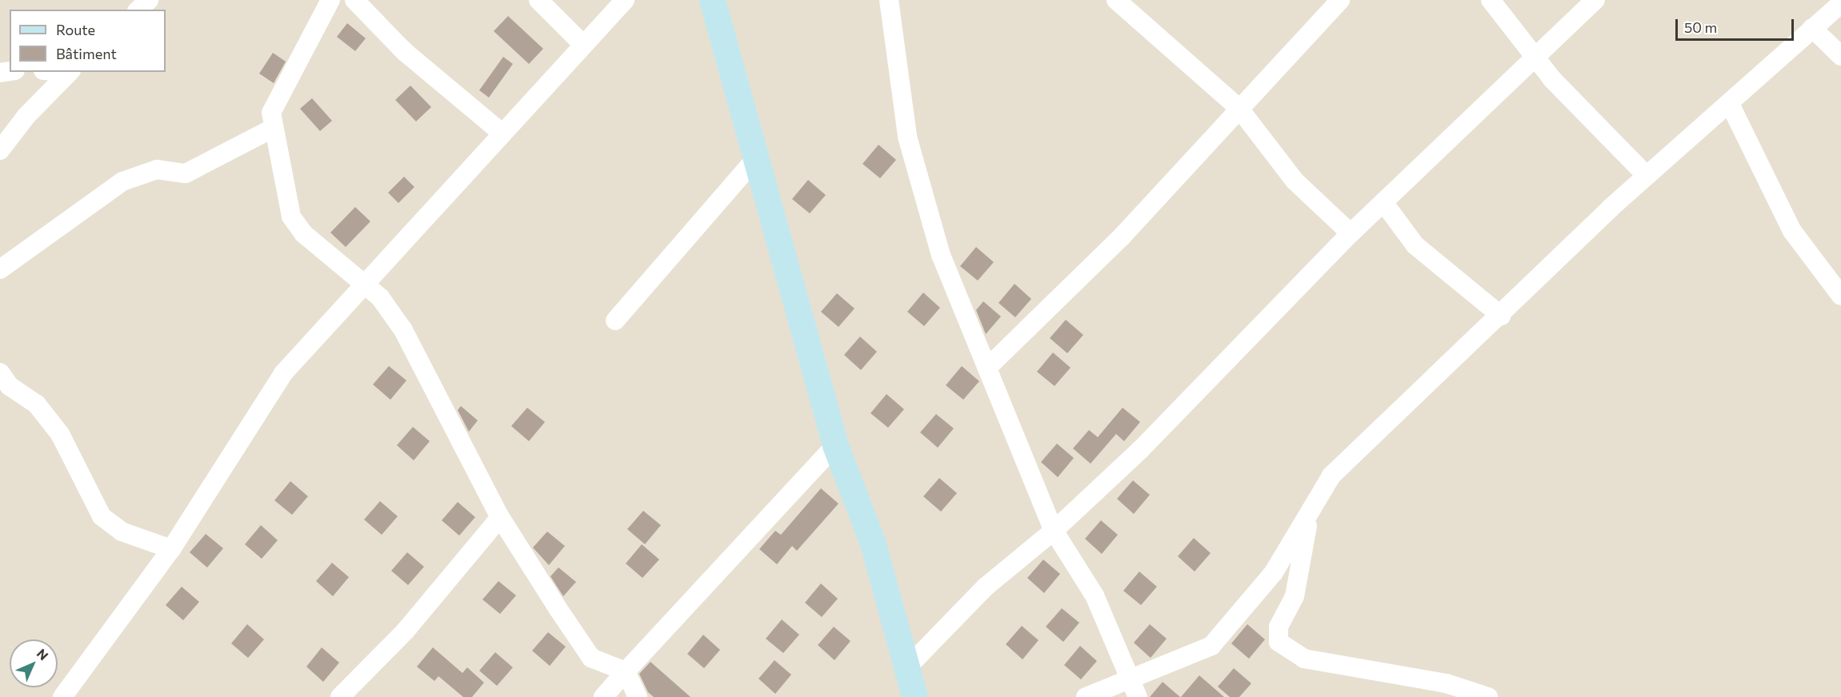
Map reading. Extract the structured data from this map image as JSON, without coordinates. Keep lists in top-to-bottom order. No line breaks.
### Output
{"legend":["Route","Bâtiment"],"scale_bar":"50 m","north":"top right"}
